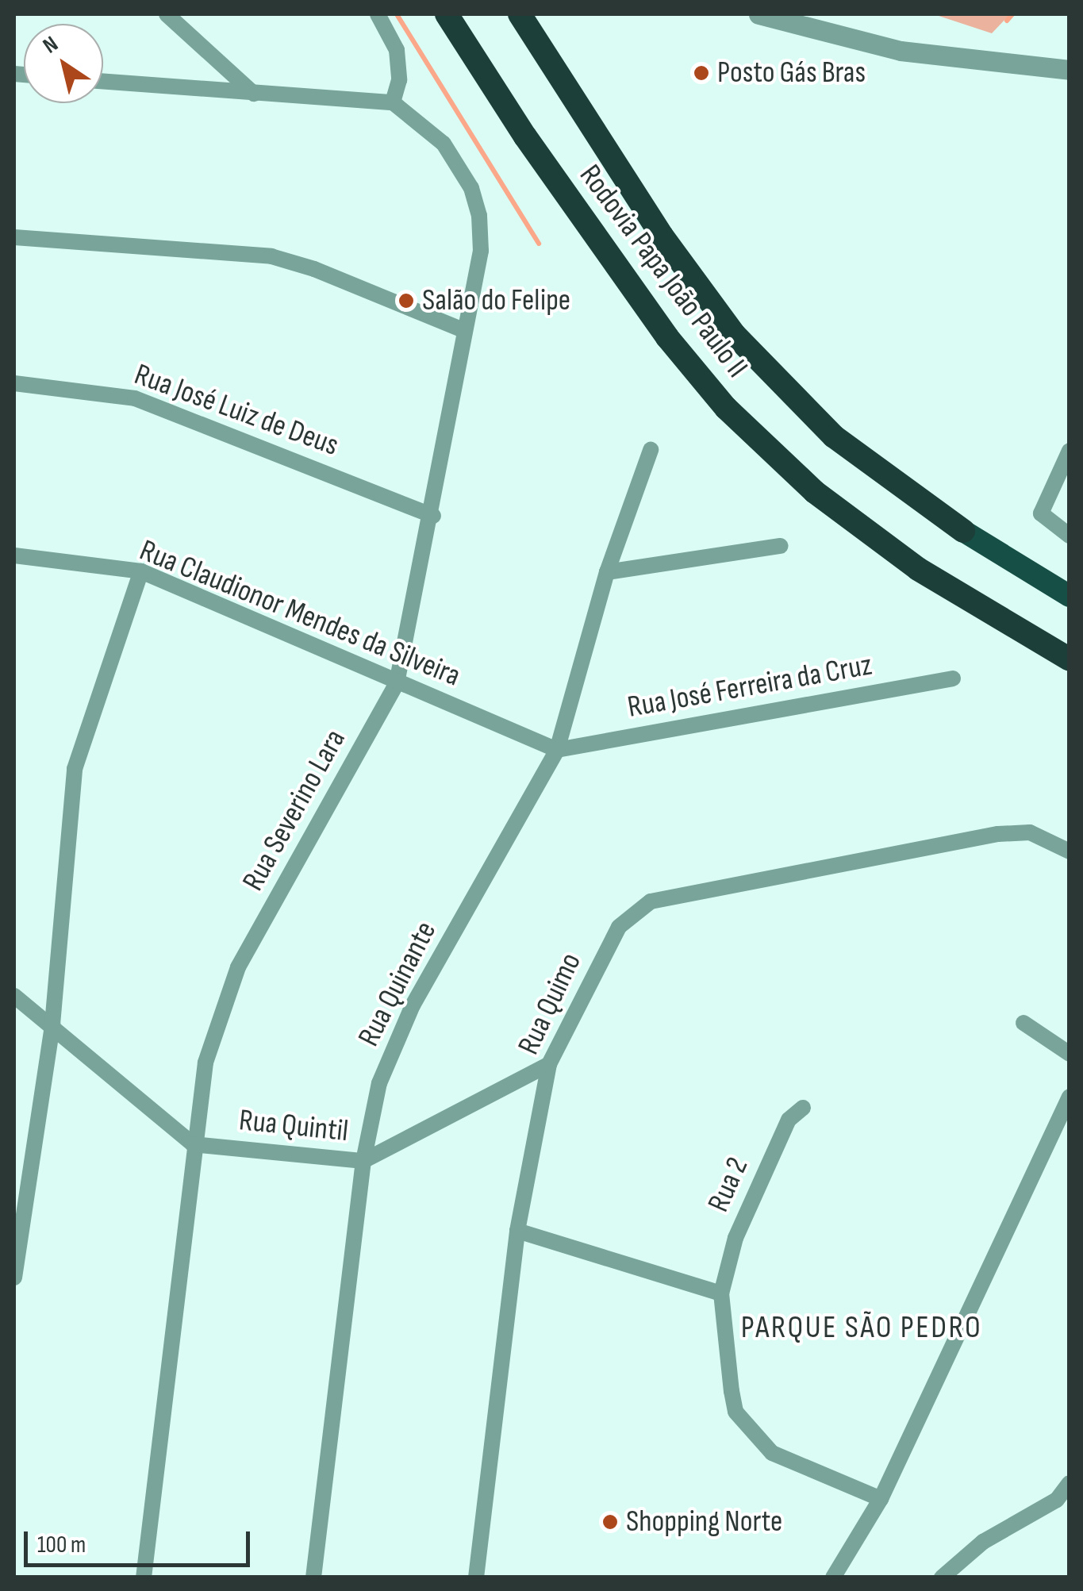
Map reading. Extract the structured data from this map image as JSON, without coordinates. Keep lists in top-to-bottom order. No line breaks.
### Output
{"streets":{"highway":["Rodovia Papa João Paulo II"],"street":["Rua José Luiz de Deus","Rua Claudionor Mendes da Silveira","Rua José Ferreira da Cruz","Rua Severino Lara","Rua Quinante","Rua Quimo","Rua Quintil","Rua 2"]},"crossings":[["Rua José Luiz de Deus","Rua Severino Lara"],["Rua Claudionor Mendes da Silveira","Rua José Ferreira da Cruz"],["Rua Claudionor Mendes da Silveira","Rua Severino Lara"],["Rua Claudionor Mendes da Silveira","Rua Quinante"],["Rua José Ferreira da Cruz","Rua Quinante"],["Rua Severino Lara","Rua Quintil"],["Rua Quinante","Rua Quintil"],["Rua Quimo","Rua Quintil"]],"districts":["PARQUE SÃO PEDRO"],"places":["Posto Gás Bras","Salão do Felipe","Shopping Norte"],"scale_bar":"100 m","north":"top left"}
